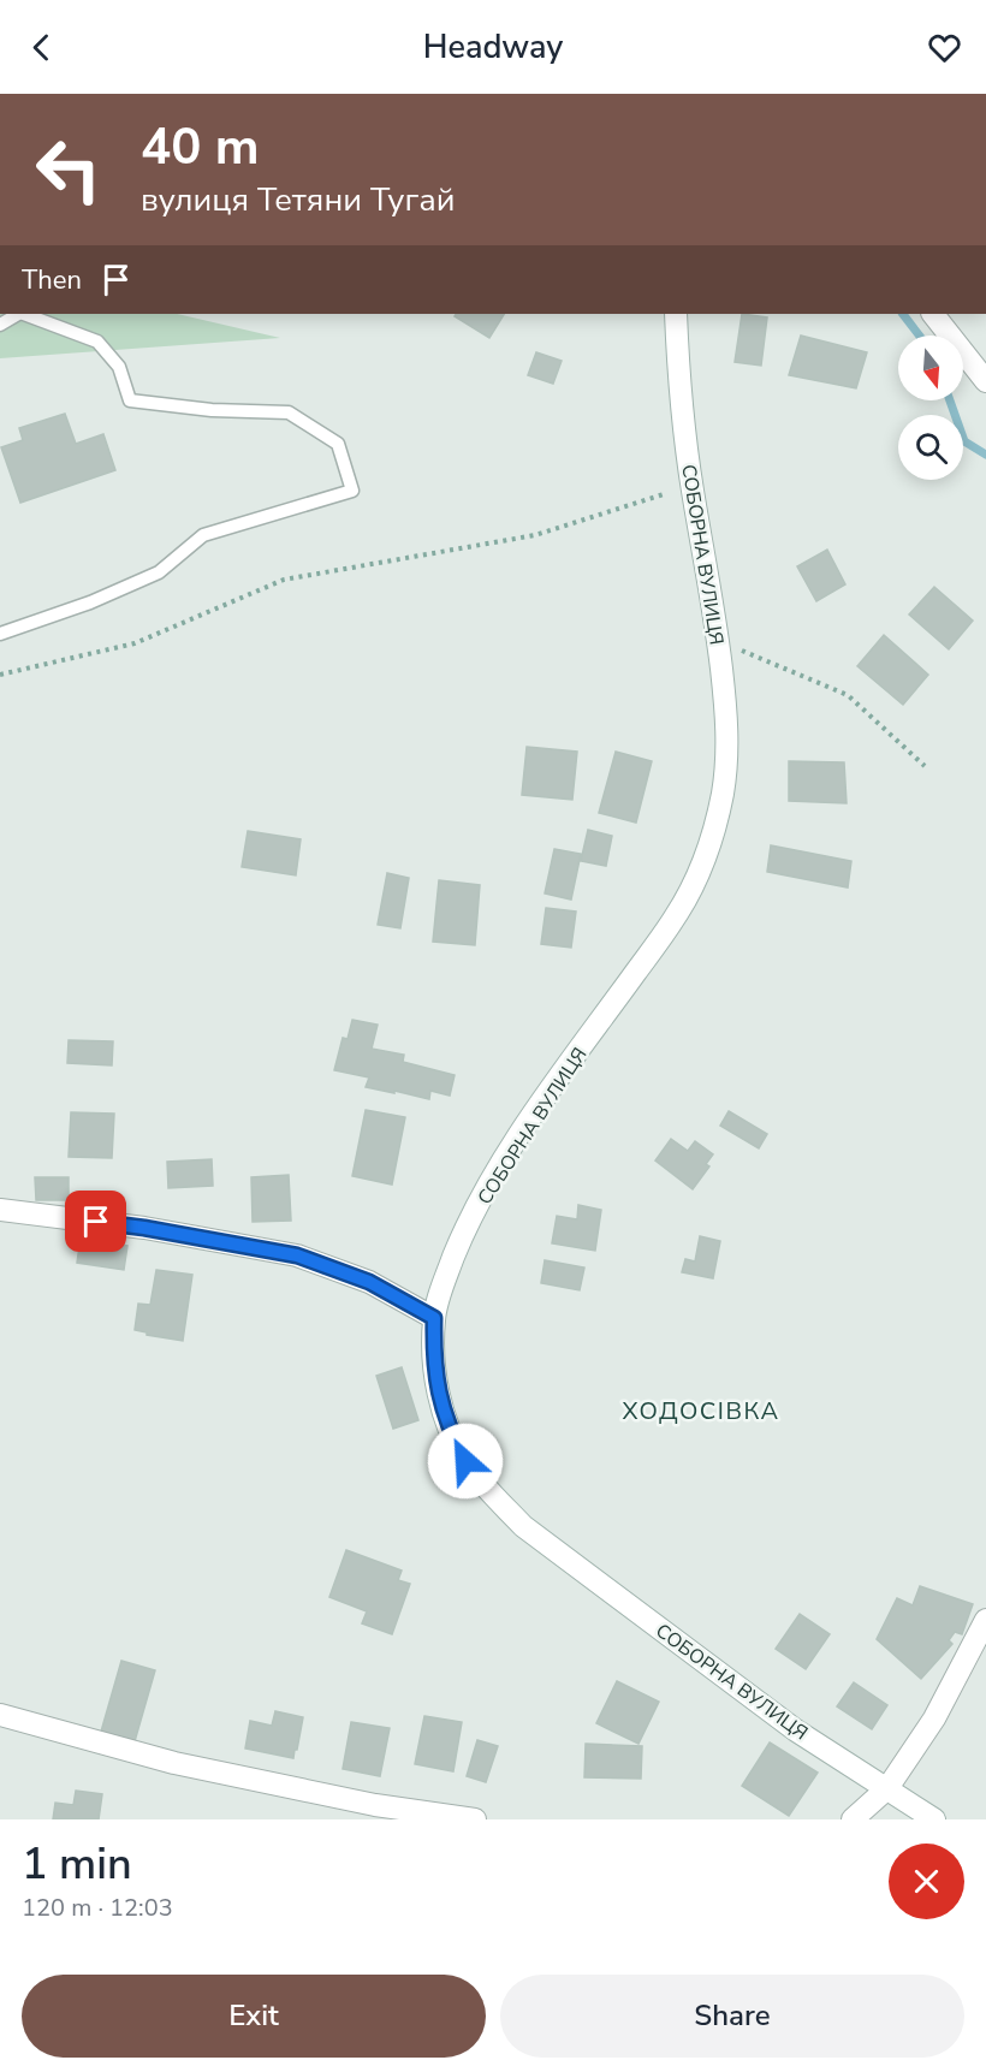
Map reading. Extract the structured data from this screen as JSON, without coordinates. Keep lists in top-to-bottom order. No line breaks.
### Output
{"streets":{"street":["СОБОРНА ВУЛИЦЯ"]},"districts":["ХОДОСІВКА"],"north":"bottom","page":{"header":"Headway","turn":["40 m","вулиця Тетяни Тугай"],"then":"Then","heading":["1 min","120 m · 12:03"],"buttons":["Exit","Share"]}}
